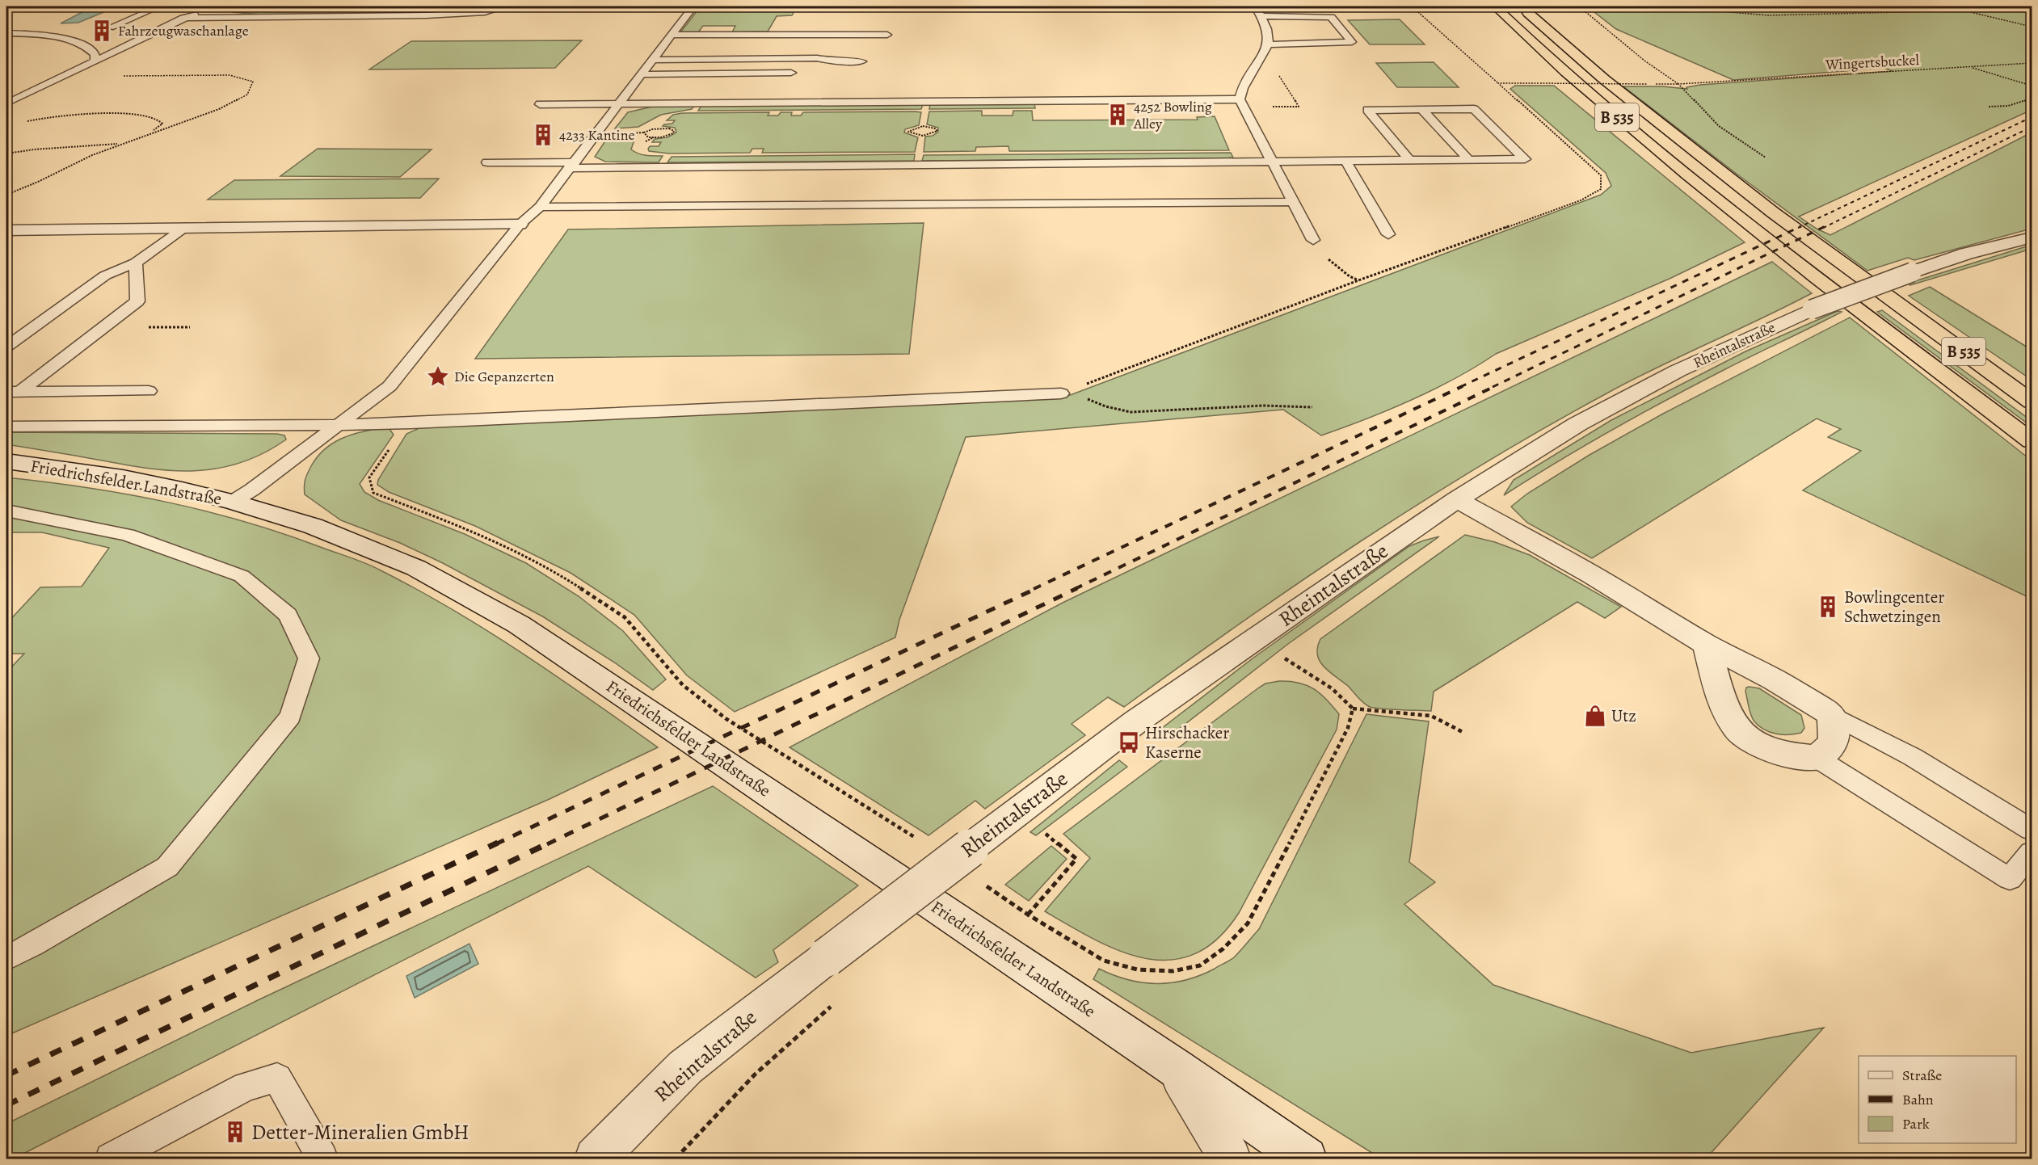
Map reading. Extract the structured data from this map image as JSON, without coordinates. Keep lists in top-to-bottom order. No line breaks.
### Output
{"streets":{"highway":["B 535"],"street":["Rheintalstraße","Friedrichsfelder Landstraße"],"path":["Wingertsbuckel"]},"places":{"building":["Fahrzeugwaschanlage","4252 Bowling Alley","4233 Kantine","Bowlingcenter Schwetzingen","Detter-Mineralien GmbH"],"place":["Die Gepanzerten"],"shop":["Utz"],"bus stop":["Hirschacker Kaserne"]},"legend":["Straße","Bahn","Park"]}
